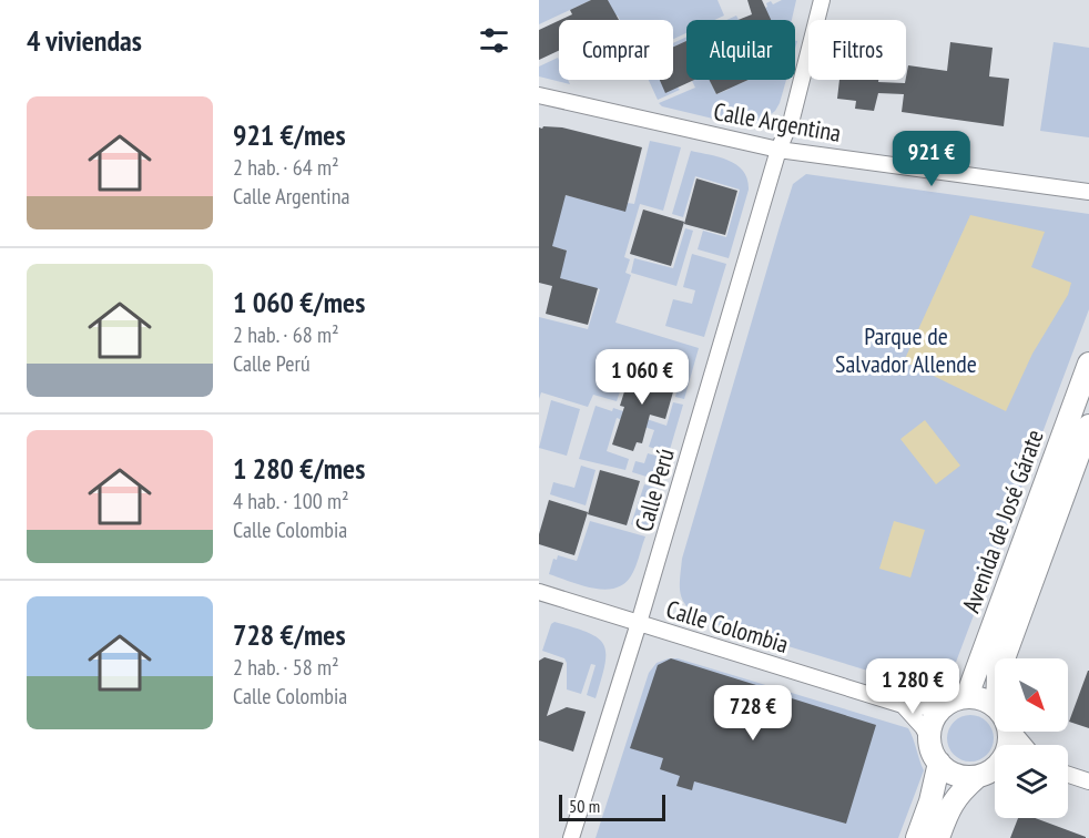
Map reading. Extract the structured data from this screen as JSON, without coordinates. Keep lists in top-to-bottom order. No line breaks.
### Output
{"streets":{"main road":["Avenida de José Gárate"],"street":["Calle Argentina","Calle Perú","Calle Colombia"]},"crossings":[["Calle Argentina","Calle Perú"],["Calle Perú","Calle Colombia"]],"parks":["Parque de Salvador Allende"],"scale_bar":"50 m","north":"bottom right","page":{"heading":"4 viviendas","chip":["Comprar","Alquilar","Filtros"],"list":[{"name":"921 €/mes","note":"2 hab. · 64 m² · Calle Argentina"},{"name":"1 060 €/mes","note":"2 hab. · 68 m² · Calle Perú"},{"name":"1 280 €/mes","note":"4 hab. · 100 m² · Calle Colombia"},{"name":"728 €/mes","note":"2 hab. · 58 m² · Calle Colombia"}],"price":["921 €","1 060 €","1 280 €","728 €"],"scale":"50 m"}}
